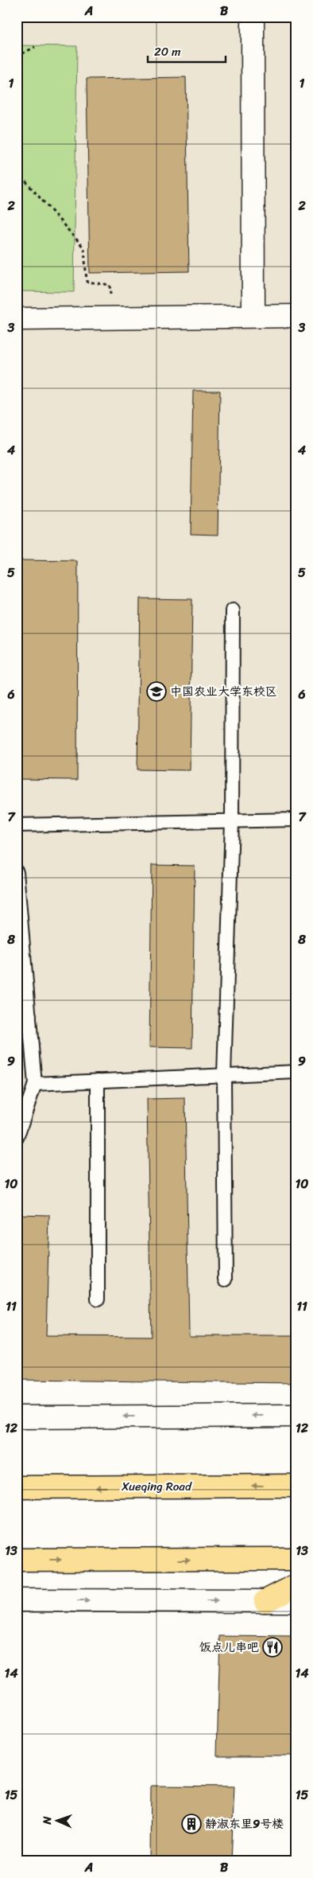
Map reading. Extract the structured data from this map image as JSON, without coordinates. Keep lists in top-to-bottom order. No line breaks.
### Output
{"streets":{"main road":["Xueqing Road"]},"places":{"school or university":["中国农业大学东校区"],"restaurant":["饭点儿串吧"],"building":["静淑东里9号楼"]},"scale_bar":"20 m","north":"left","grid":{"columns":["A","B"],"rows":["1","2","3","4","5","6","7","8","9","10","11","12","13","14","15"]}}
